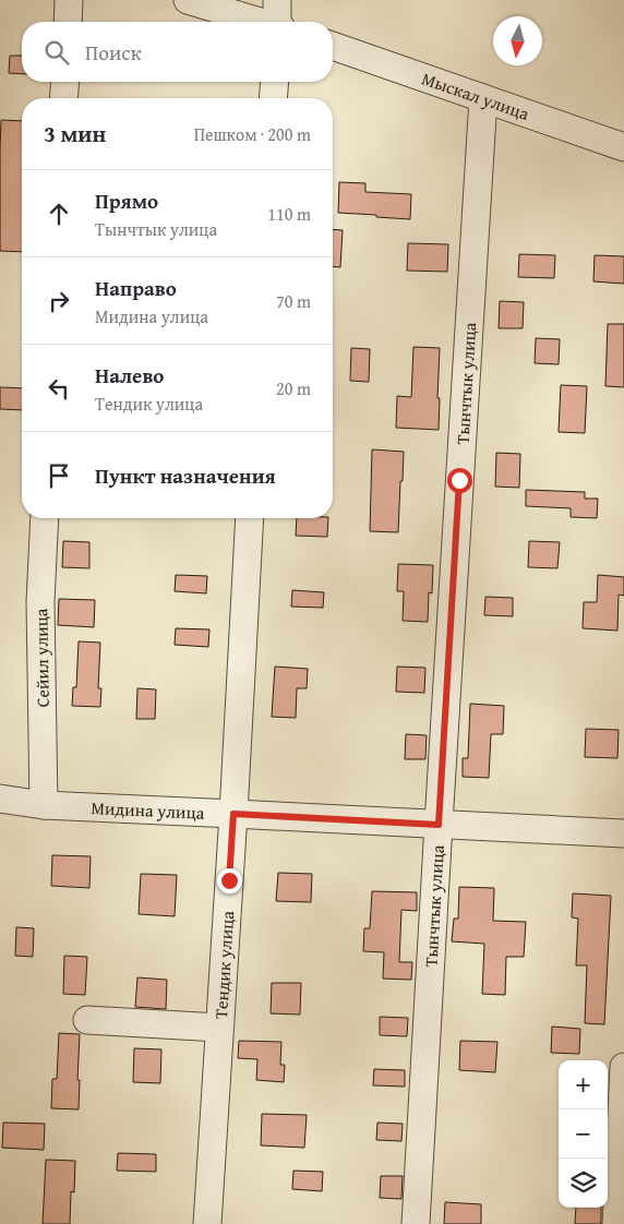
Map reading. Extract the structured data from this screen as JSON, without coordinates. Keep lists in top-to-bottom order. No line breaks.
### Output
{"streets":{"street":["Мыскал улица","Тынчтык улица","Сейил улица","Мидина улица","Тендик улица"]},"crossings":[["Мыскал улица","Тынчтык улица"],["Тынчтык улица","Мидина улица"],["Сейил улица","Мидина улица"],["Мидина улица","Тендик улица"]],"north":"bottom","page":{"search":"Поиск","heading":["3 мин","Пешком · 200 m"],"list":[["Прямо","Тынчтык улица","110 m"],["Направо","Мидина улица","70 m"],["Налево","Тендик улица","20 m"],"Пункт назначения"],"map_buttons":["+","−"]}}
